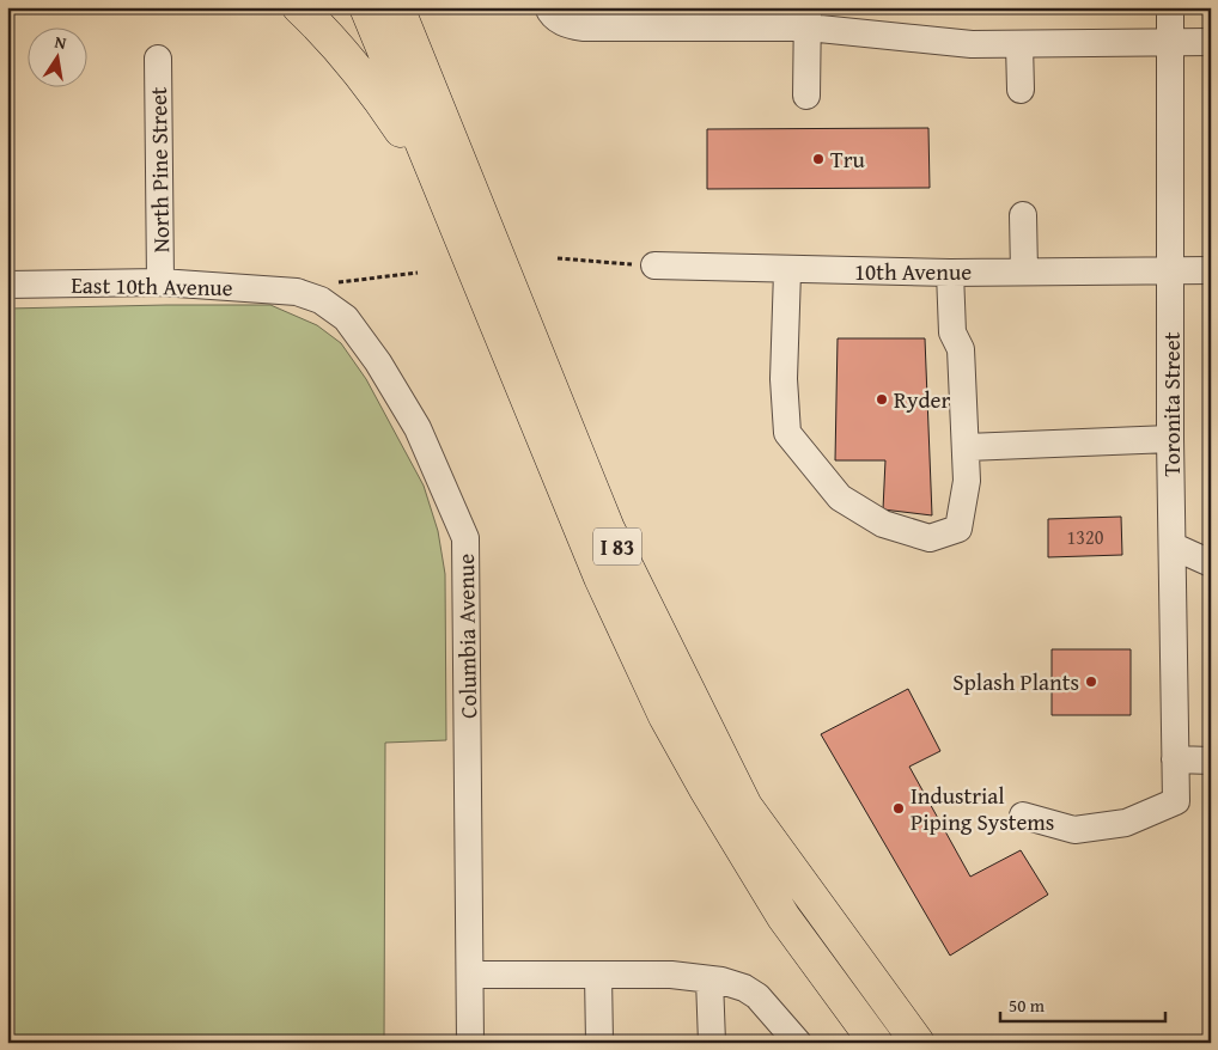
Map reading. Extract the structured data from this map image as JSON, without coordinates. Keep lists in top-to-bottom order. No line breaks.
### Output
{"streets":{"highway":["I 83"],"street":["North Pine Street","10th Avenue","East 10th Avenue","Toronita Street","Columbia Avenue"]},"crossings":[["North Pine Street","East 10th Avenue"],["10th Avenue","Toronita Street"],["East 10th Avenue","Columbia Avenue"]],"places":["Tru","Ryder","Splash Plants","Industrial Piping Systems"],"house_numbers":["1320"],"scale_bar":"50 m","north":"top"}
